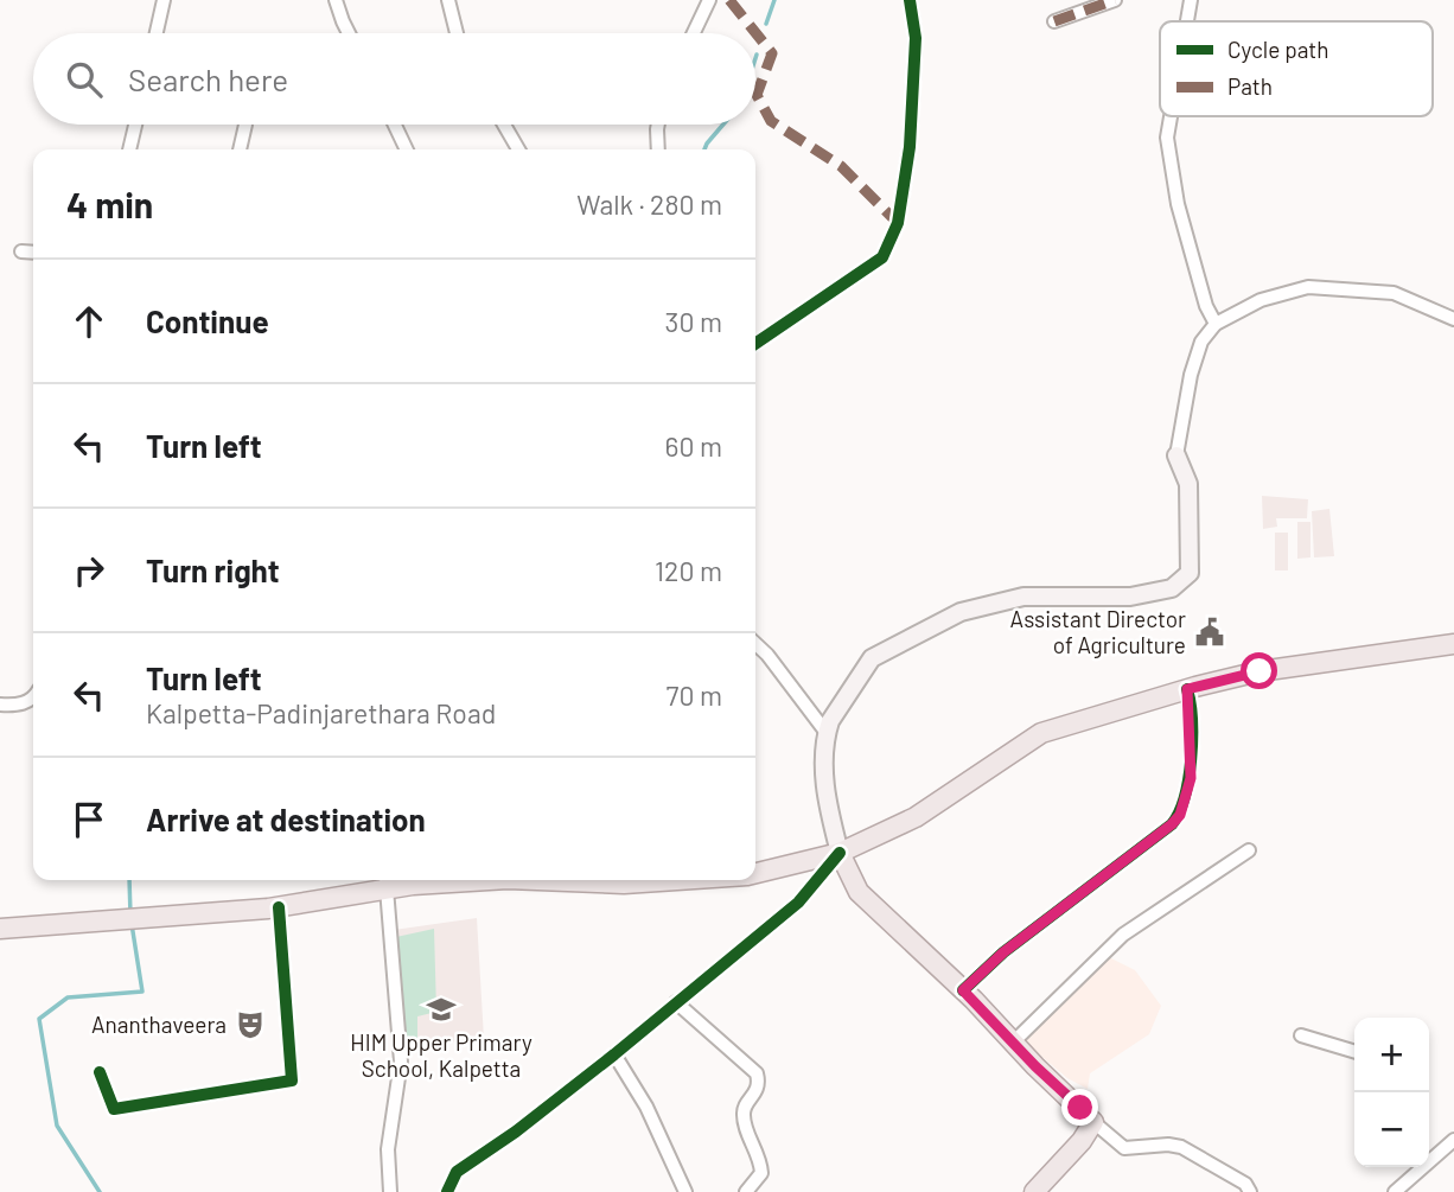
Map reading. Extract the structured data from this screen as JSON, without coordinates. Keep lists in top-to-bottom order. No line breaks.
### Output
{"places":{"public building":["Assistant Director of Agriculture"],"school or university":["HIM Upper Primary School, Kalpetta"],"theatre":["Ananthaveera"]},"legend":["Cycle path","Path"],"page":{"search":"Search here","heading":["4 min","Walk · 280 m"],"list":[["Continue","30 m"],["Turn left","60 m"],["Turn right","120 m"],["Turn left","Kalpetta-Padinjarethara Road","70 m"],"Arrive at destination"],"map_buttons":["+","−"]}}
